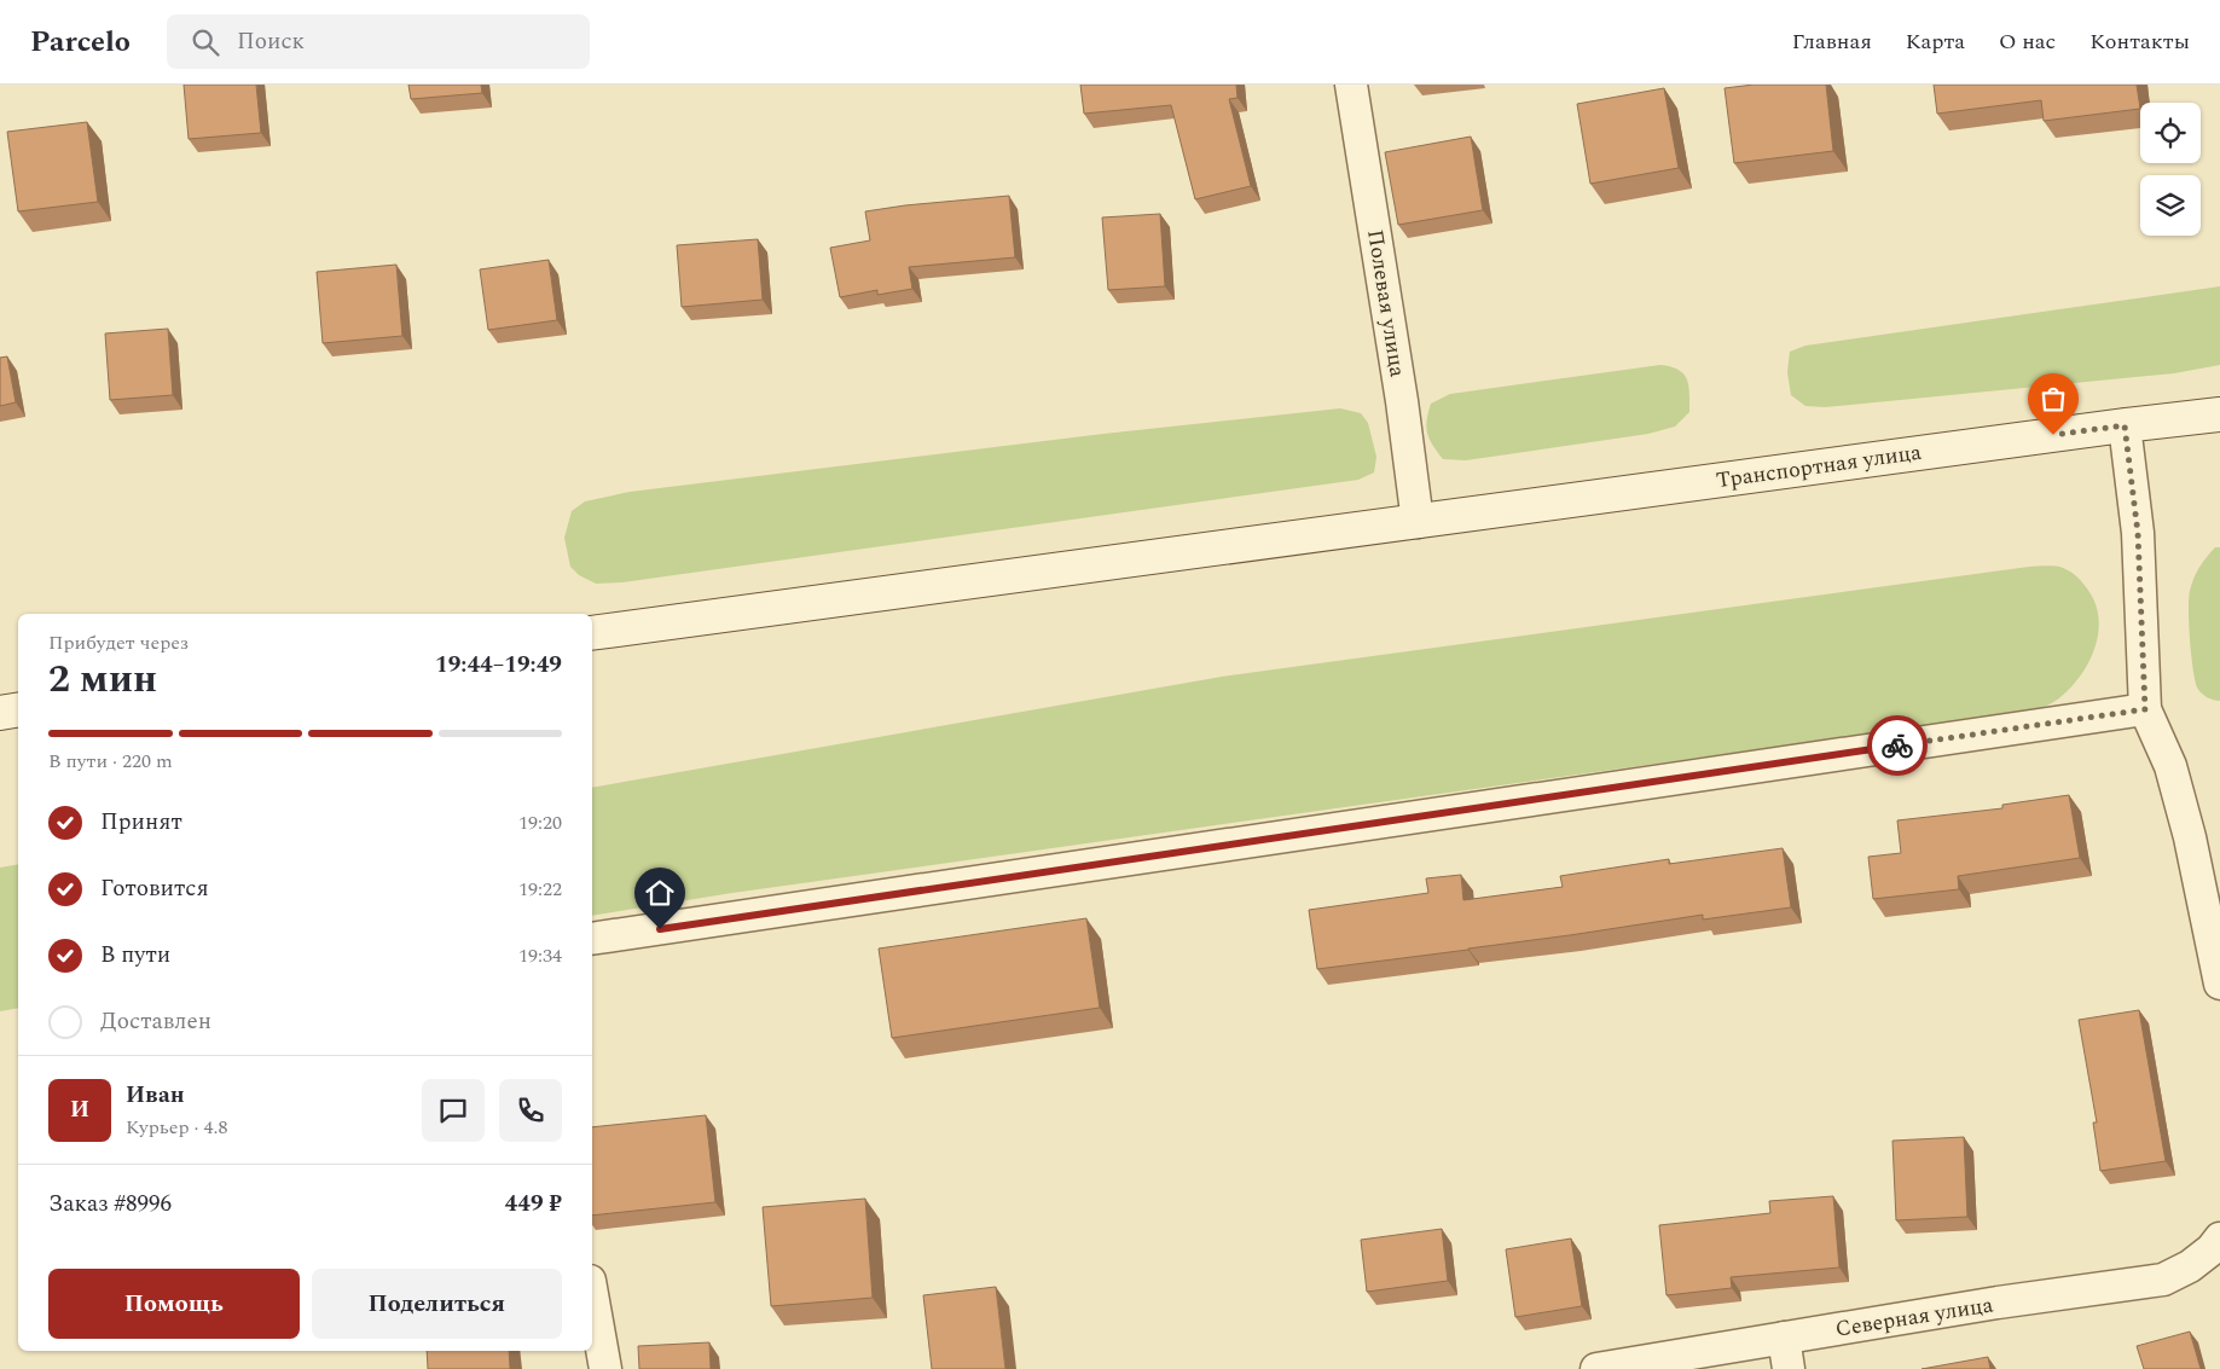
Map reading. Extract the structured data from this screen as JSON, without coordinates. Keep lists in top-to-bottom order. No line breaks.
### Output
{"streets":{"main road":["Транспортная улица"],"street":["Полевая улица","Северная улица"]},"crossings":[["Полевая улица","Транспортная улица"]],"page":{"header":"Parcelo","search":"Поиск","nav":["Главная","Карта","О нас","Контакты"],"heading":["2 мин","Прибудет через","19:44–19:49"],"panel":["Иван","Курьер · 4.8","Заказ #8996","449 ₽"],"bar":"В пути · 220 m","list":[["Принят","19:20"],["Готовится","19:22"],["В пути","19:34"],"Доставлен"],"round":"И","buttons":["Помощь","Поделиться"]}}
